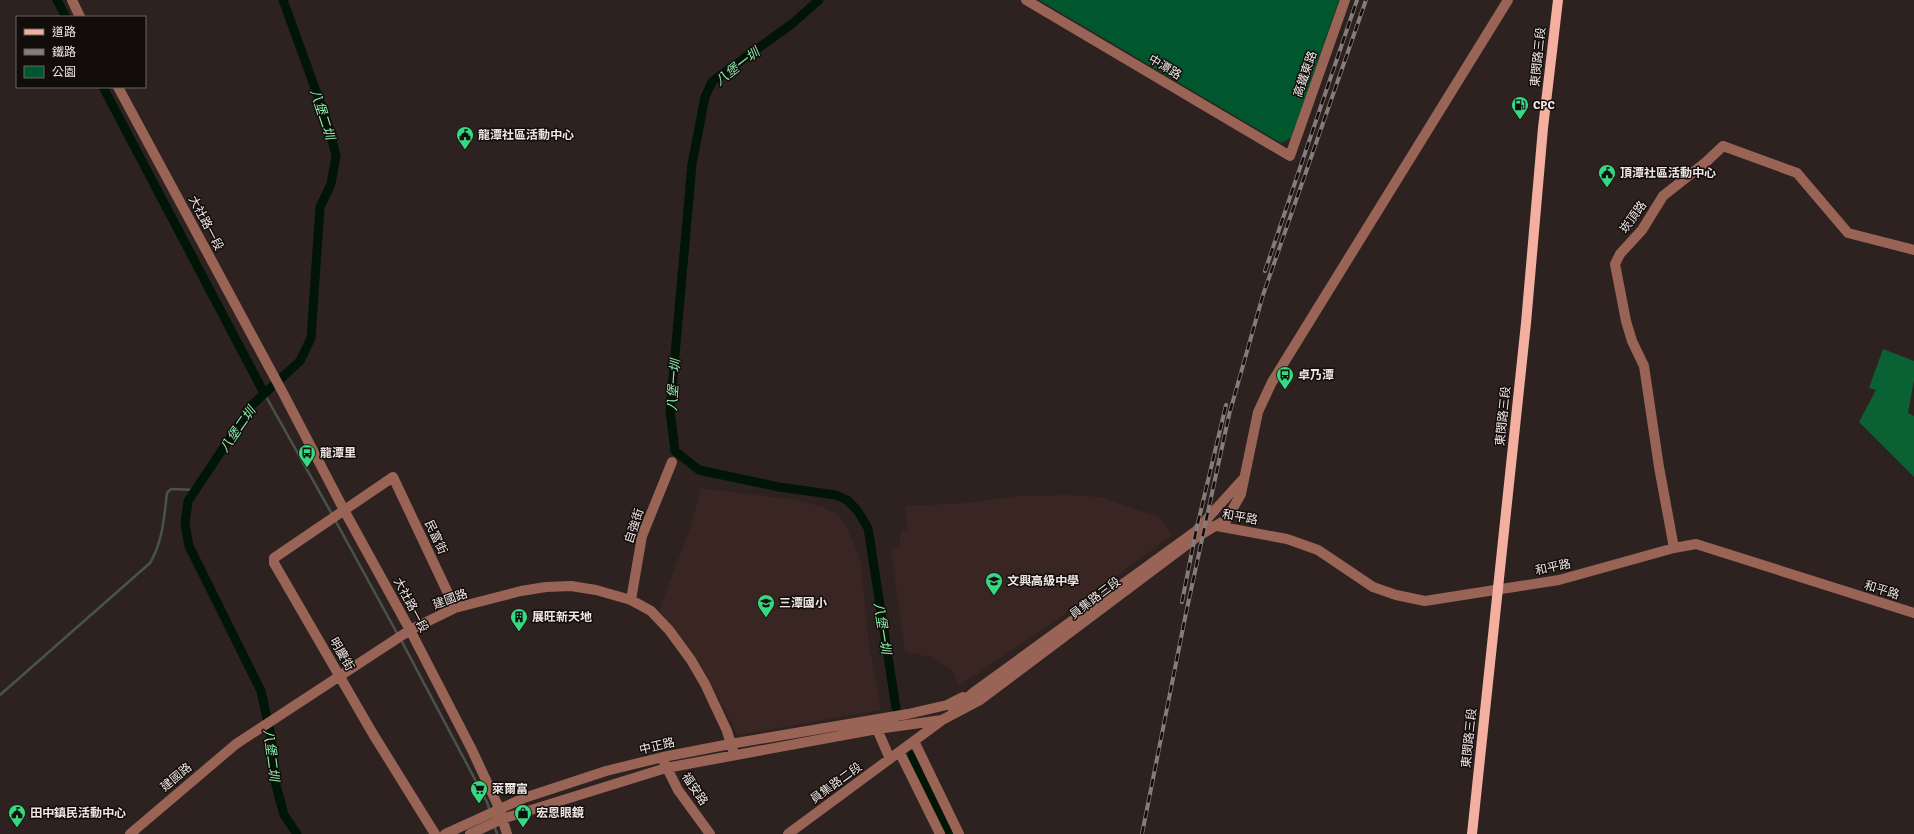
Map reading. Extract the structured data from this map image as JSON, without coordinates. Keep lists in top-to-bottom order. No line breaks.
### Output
{"streets":{"main road":["東閔路三段"],"street":["中潭路","高鐵東路","崁頂路","大社路一段","和平路","自強街","民富街","員集路三段","建國路","明慶街","中正路","員集路二段","福安路"]},"crossings":[["東閔路三段","和平路"],["中潭路","高鐵東路"],["崁頂路","和平路"],["大社路一段","民富街"],["大社路一段","建國路"],["大社路一段","明慶街"],["大社路一段","中正路"],["和平路","員集路三段"],["自強街","建國路"],["民富街","建國路"],["民富街","明慶街"],["建國路","明慶街"],["建國路","中正路"],["中正路","福安路"]],"water":["八堡一圳","八堡二圳"],"places":{"fuel station":["CPC"],"public building":["龍潭社區活動中心","頂潭社區活動中心","田中鎮民活動中心"],"bus stop":["卓乃潭","龍潭里"],"school or university":["文興高級中學","三潭國小"],"building":["展旺新天地"],"supermarket":["萊爾富"],"shop":["宏恩眼鏡"]},"legend":["道路","鐵路","公園"]}
